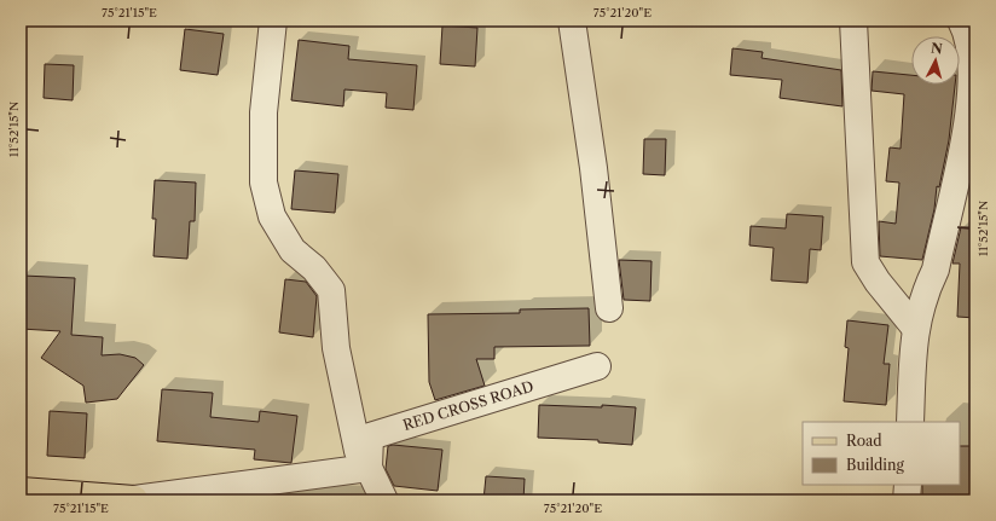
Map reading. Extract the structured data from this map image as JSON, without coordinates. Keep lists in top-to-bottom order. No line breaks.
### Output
{"streets":{"street":["RED CROSS ROAD"]},"legend":["Road","Building"],"north":"top","coordinates":["75°21'15\"E","75°21'20\"E","11°52'15\"N"]}
